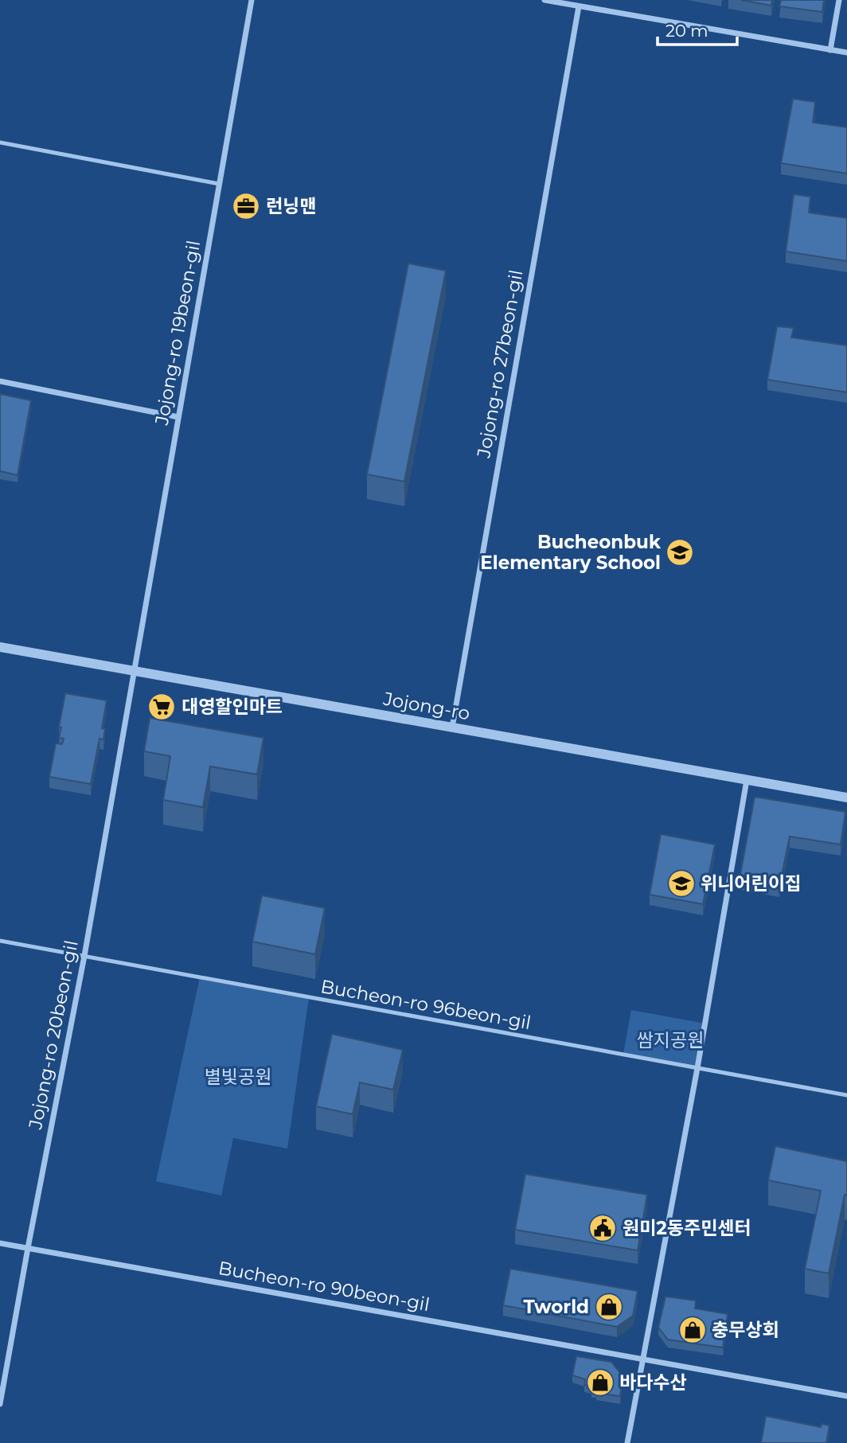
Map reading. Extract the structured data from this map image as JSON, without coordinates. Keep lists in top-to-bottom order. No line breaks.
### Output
{"streets":{"street":["Jojong-ro 19beon-gil","Jojong-ro 27beon-gil","Jojong-ro","Jojong-ro 20beon-gil","Bucheon-ro 90beon-gil"],"lane":["Bucheon-ro 96beon-gil"]},"crossings":[["Jojong-ro 19beon-gil","Jojong-ro"],["Jojong-ro 19beon-gil","Jojong-ro 20beon-gil"],["Jojong-ro 27beon-gil","Jojong-ro"],["Jojong-ro","Jojong-ro 20beon-gil"],["Bucheon-ro 96beon-gil","Jojong-ro 20beon-gil"],["Jojong-ro 20beon-gil","Bucheon-ro 90beon-gil"]],"parks":["쌈지공원","별빛공원"],"places":{"office":["런닝맨"],"school or university":["Bucheonbuk Elementary School","위니어린이집"],"supermarket":["대영할인마트"],"public building":["원미2동주민센터"],"shop":["Tworld","충무상회","바다수산"]},"scale_bar":"20 m"}
